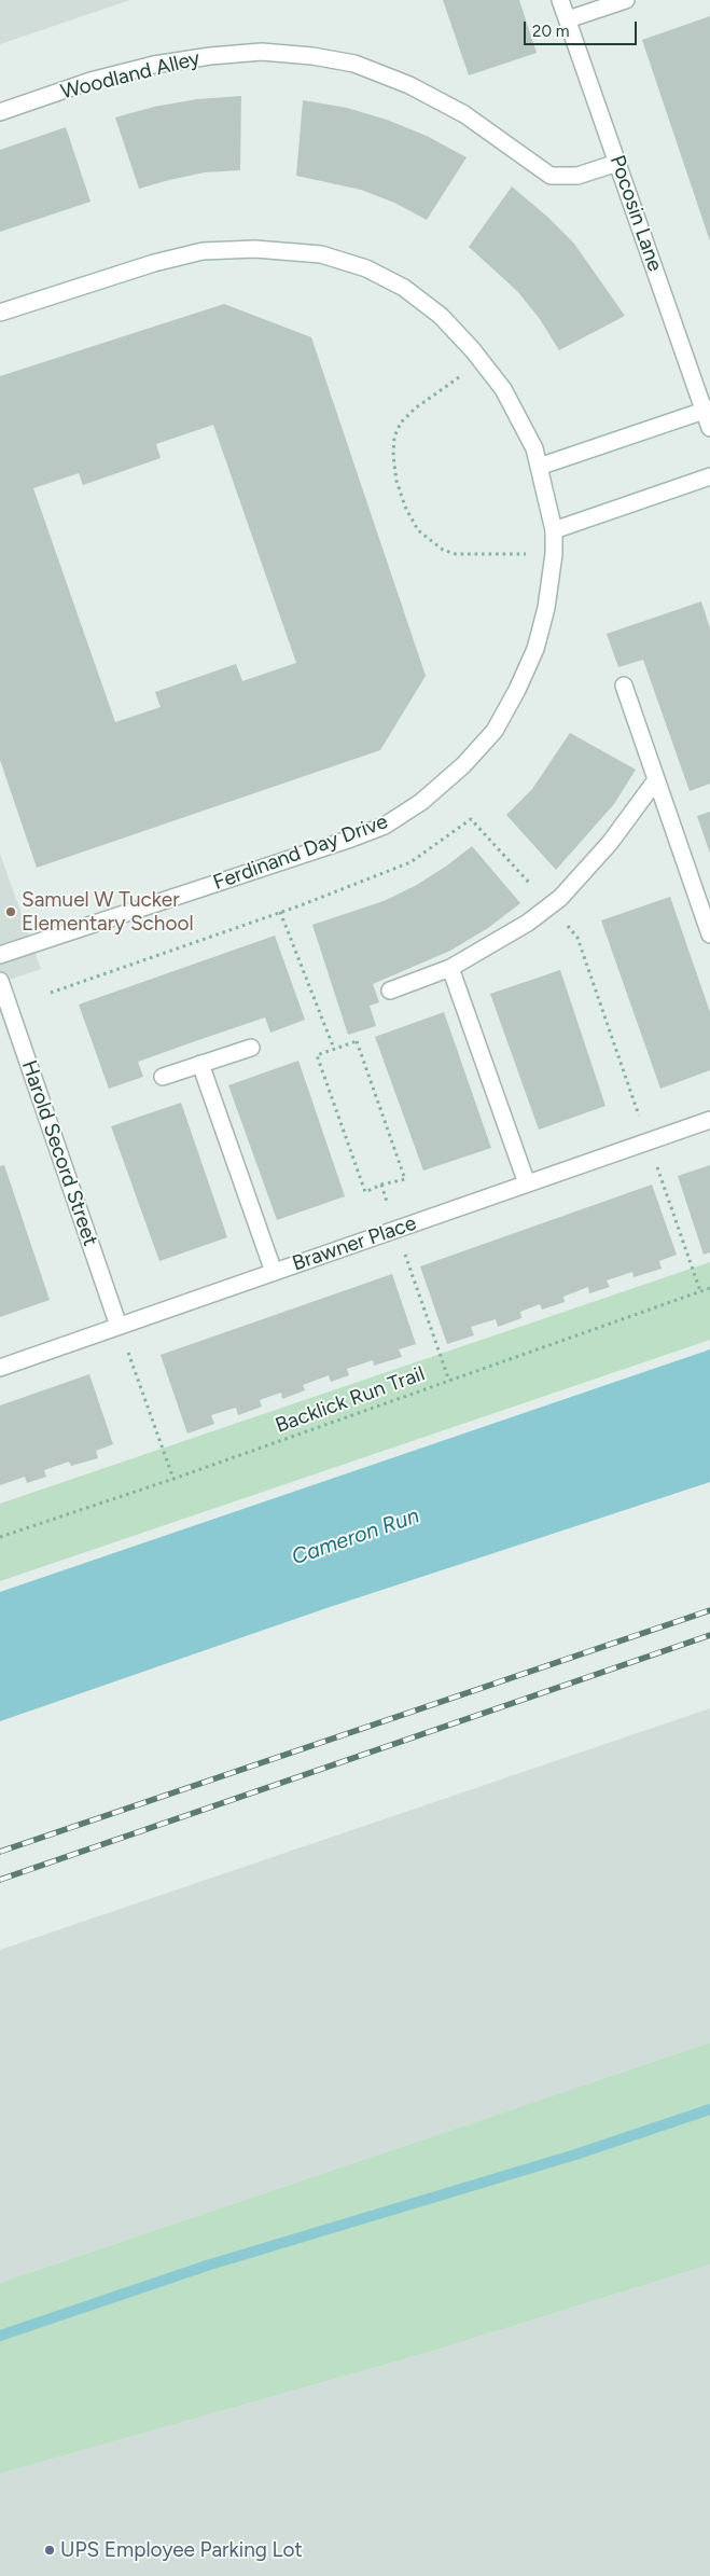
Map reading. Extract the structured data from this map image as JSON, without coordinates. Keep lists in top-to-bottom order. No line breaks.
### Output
{"streets":{"street":["Woodland Alley","Pocosin Lane","Ferdinand Day Drive","Harold Secord Street","Brawner Place"],"path":["Backlick Run Trail"]},"crossings":[["Woodland Alley","Pocosin Lane"],["Harold Secord Street","Brawner Place"]],"water":["Cameron Run"],"places":["Samuel W Tucker Elementary School","UPS Employee Parking Lot"],"scale_bar":"20 m"}
